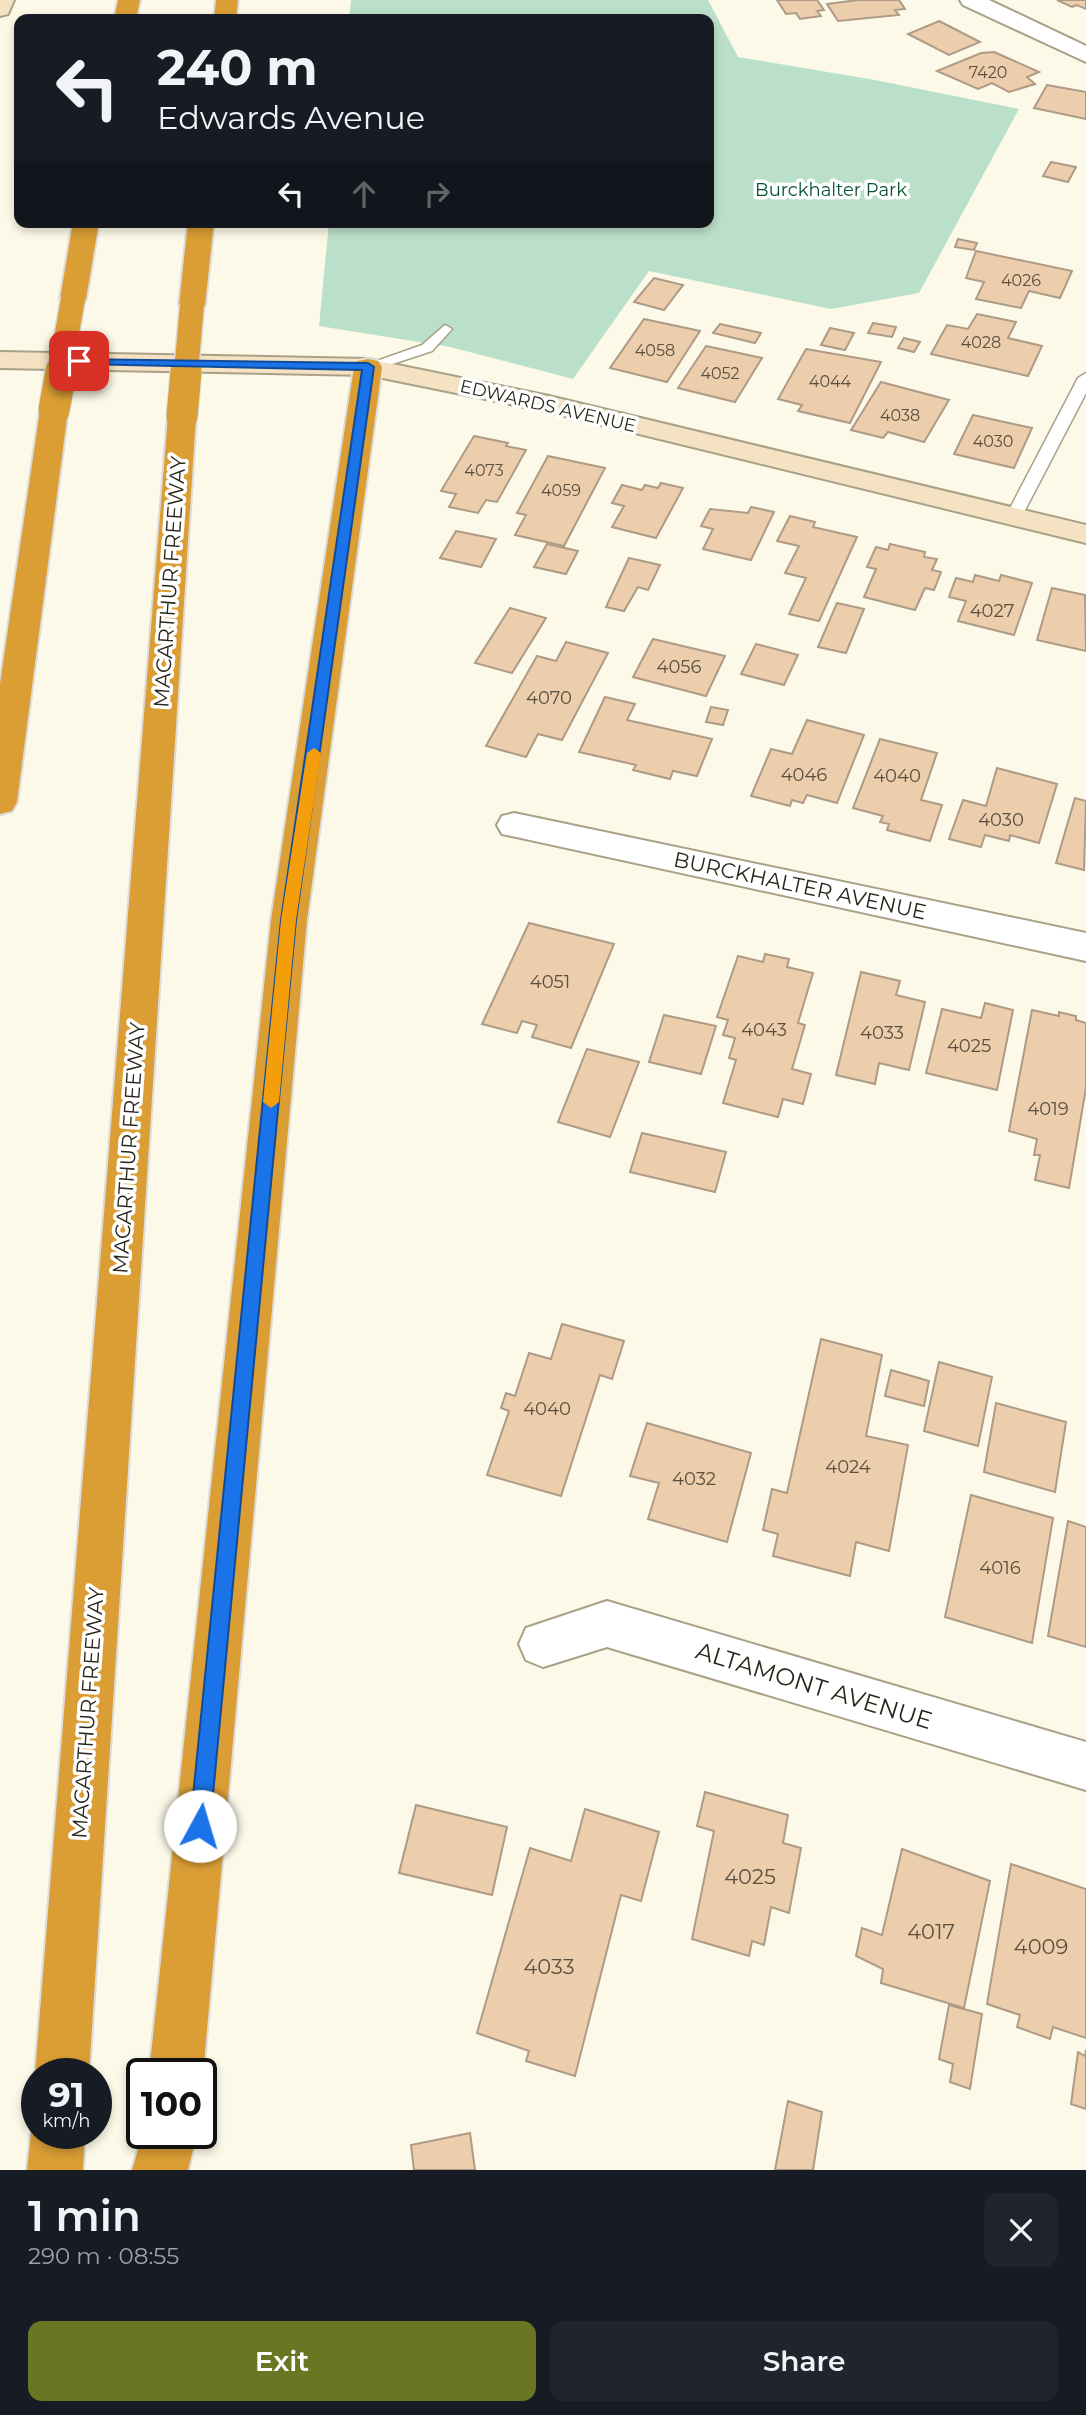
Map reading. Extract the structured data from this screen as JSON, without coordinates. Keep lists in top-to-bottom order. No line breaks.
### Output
{"streets":{"highway":["MACARTHUR FREEWAY"],"main road":["EDWARDS AVENUE"],"street":["BURCKHALTER AVENUE","ALTAMONT AVENUE"]},"parks":["Burckhalter Park"],"house_numbers":["7420","4026","4028","4058","4052","4044","4038","4030","4073","4059","4027","4056","4070","4046","4040","4030","4051","4043","4033","4025","4019","4040","4024","4032","4016","4025","4017","4009","4033"],"page":{"turn":["240 m","Edwards Avenue"],"speed":"91 km/h","limit":"100","heading":["1 min","290 m · 08:55"],"buttons":["Exit","Share"]}}
